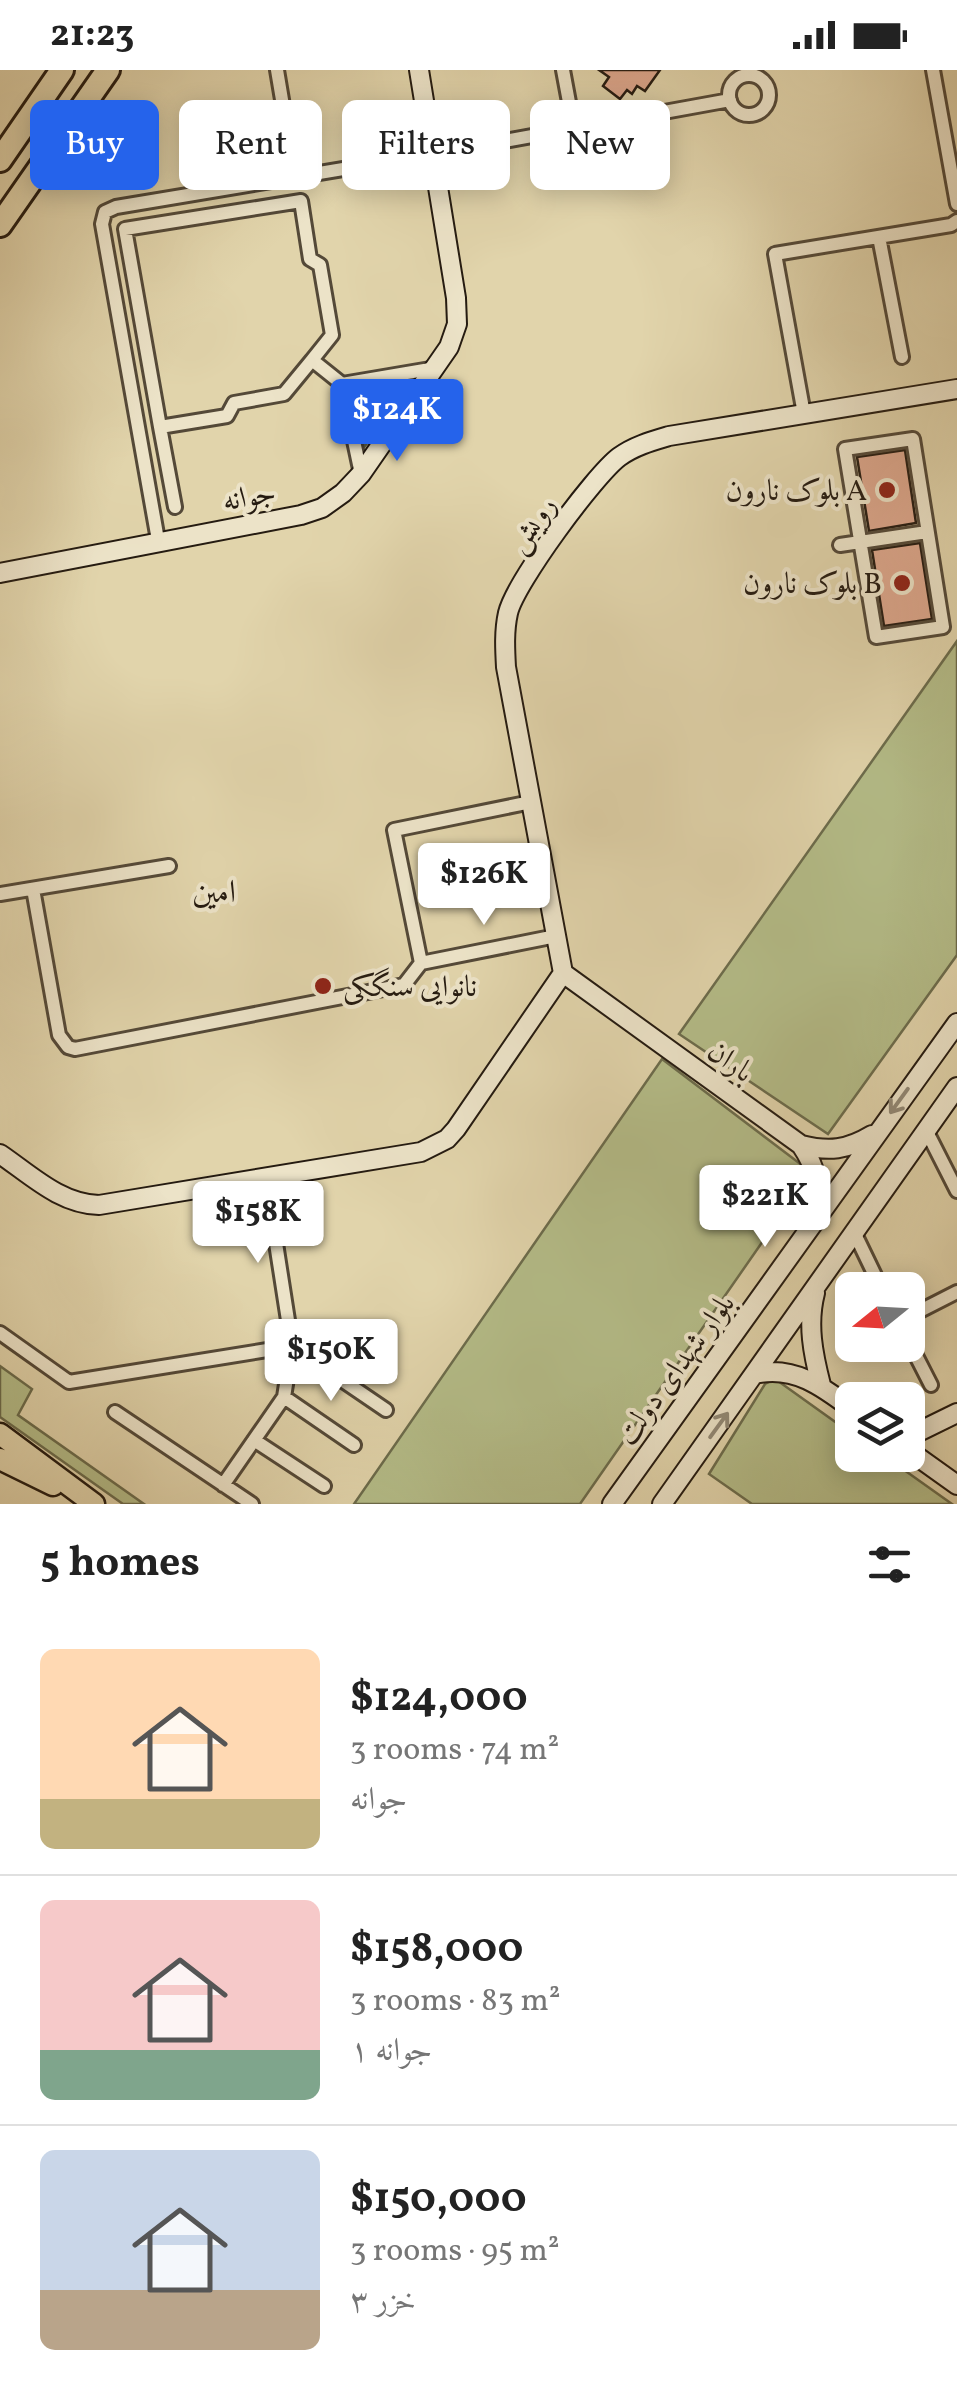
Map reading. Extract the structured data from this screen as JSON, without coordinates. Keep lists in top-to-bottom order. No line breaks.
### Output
{"streets":{"street":["جوانه","رویش","باران","بلوار شهدای دولت"]},"crossings":[["رویش","باران"]],"districts":["امین"],"places":["بلوک نارون A","بلوک نارون B","نانوایی سنگکی"],"north":"left","page":{"status":"21:23","chip":["Buy","Rent","Filters","New"],"price":["$124K","$126K","$221K","$158K","$150K"],"heading":"5 homes","list":[{"name":"$124,000","note":"3 rooms · 74 m² · جوانه"},{"name":"$158,000","note":"3 rooms · 83 m² · جوانه ۱"},{"name":"$150,000","note":"3 rooms · 95 m² · خزر ۳"}]}}
